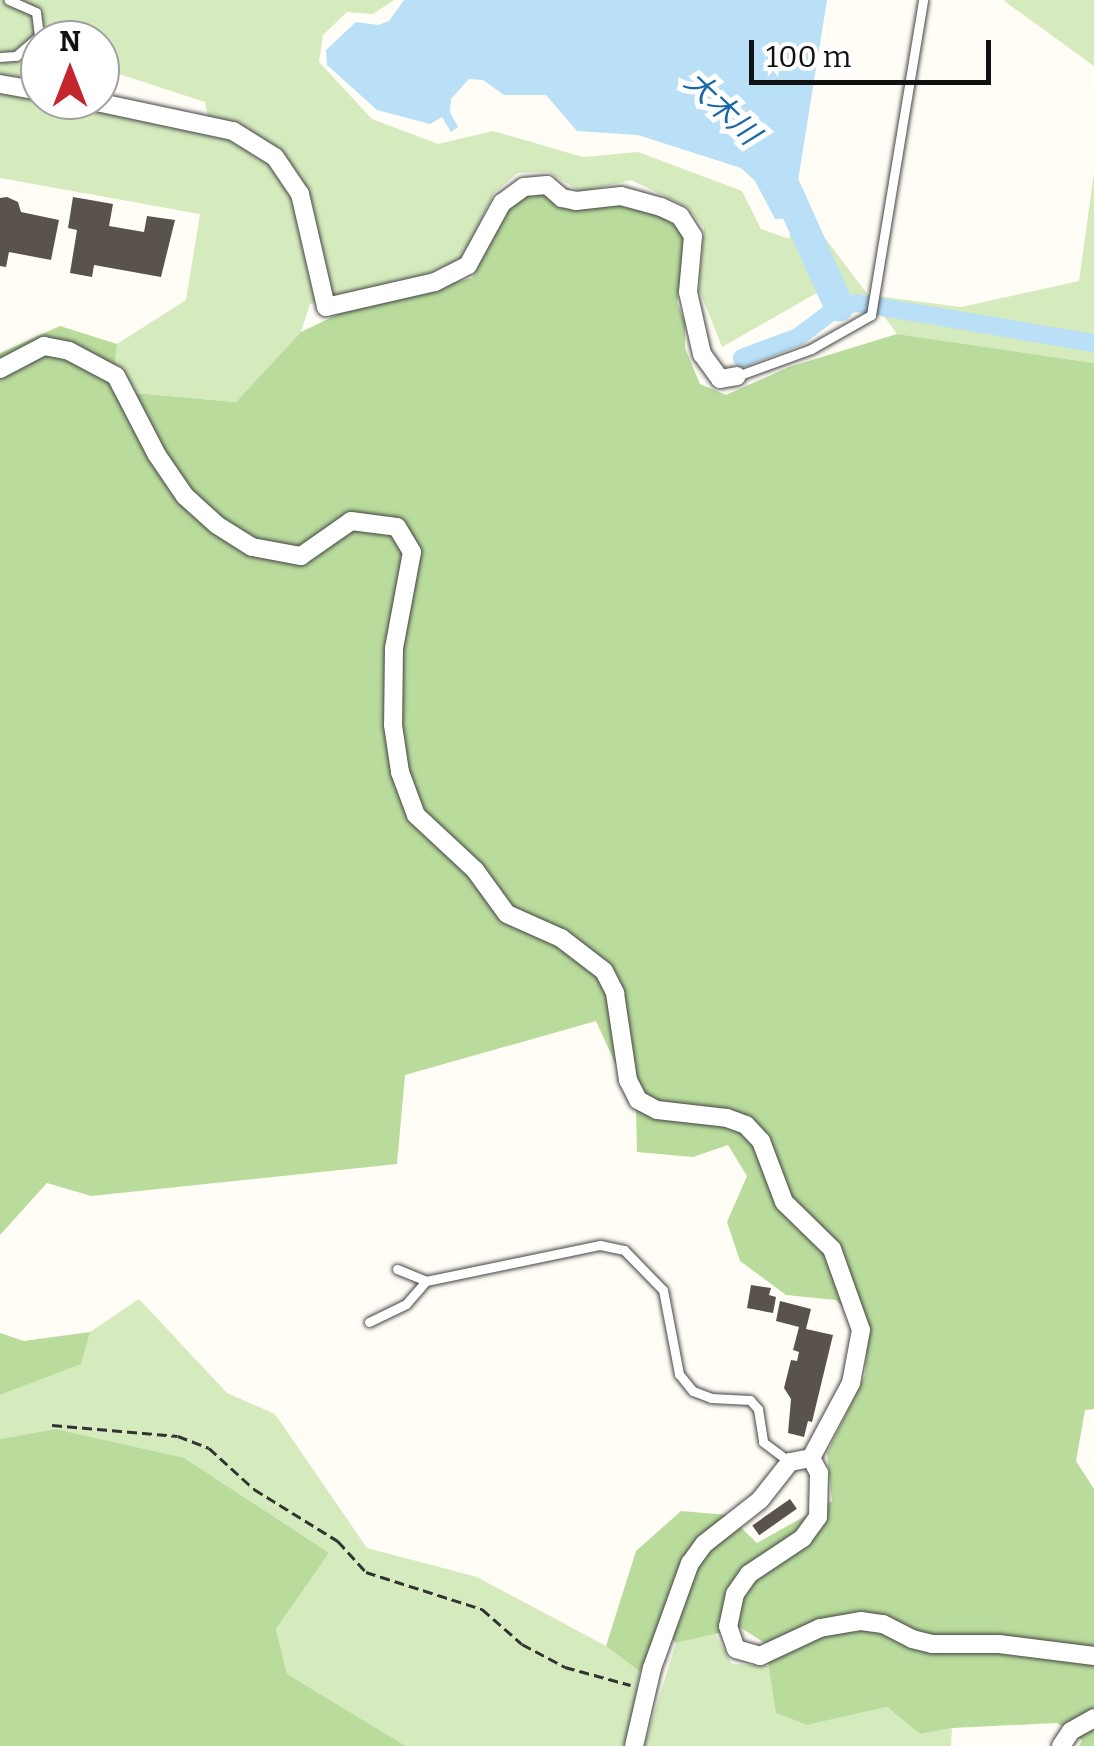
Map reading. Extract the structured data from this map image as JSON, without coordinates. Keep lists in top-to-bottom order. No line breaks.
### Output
{"water":["大木川"],"scale_bar":"100 m","north":"top"}
